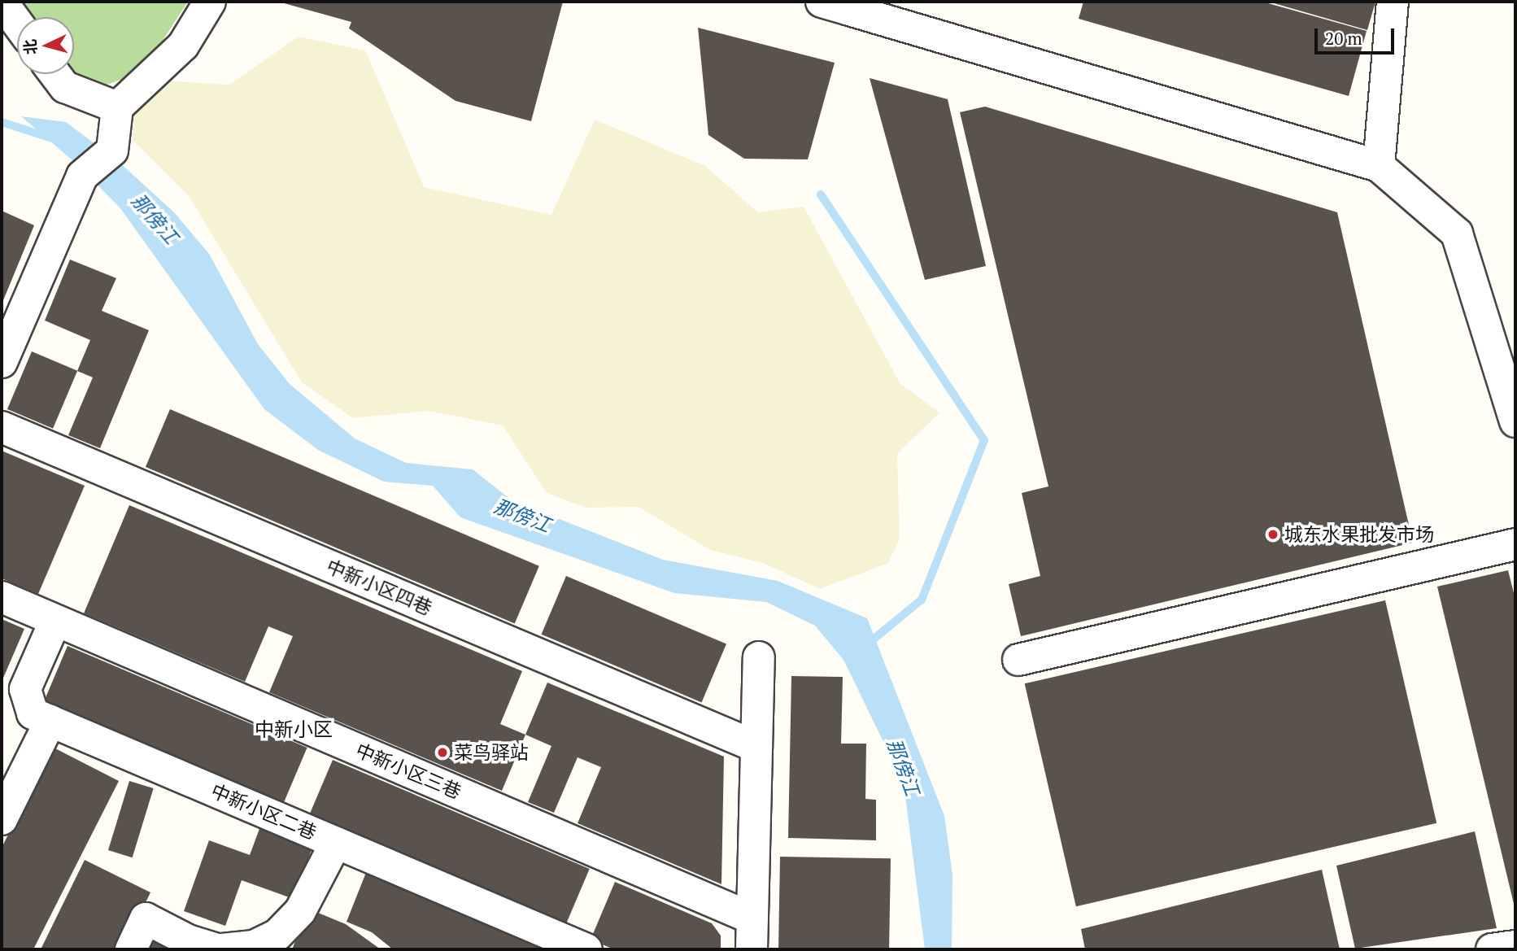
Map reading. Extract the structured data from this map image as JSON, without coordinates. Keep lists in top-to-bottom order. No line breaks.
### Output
{"streets":{"street":["中新小区四巷","中新小区三巷","中新小区二巷"]},"crossings":[["中新小区三巷","中新小区二巷"]],"districts":["中新小区"],"water":["那傍江"],"places":["城东水果批发市场","菜鸟驿站"],"scale_bar":"20 m","north":"left"}
